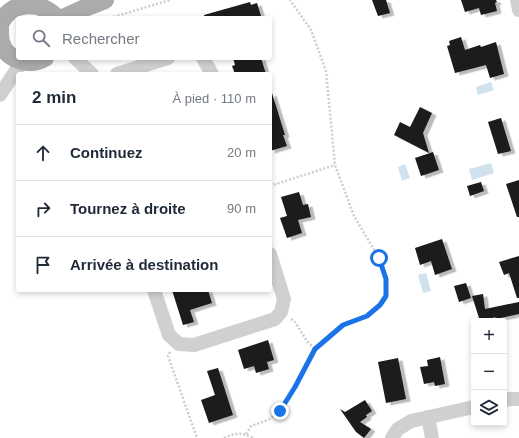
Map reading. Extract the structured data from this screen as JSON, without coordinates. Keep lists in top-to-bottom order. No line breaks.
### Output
{"page":{"search":"Rechercher","heading":["2 min","À pied · 110 m"],"list":[["Continuez","20 m"],["Tournez à droite","90 m"],"Arrivée à destination"],"map_buttons":["+","−"]}}
